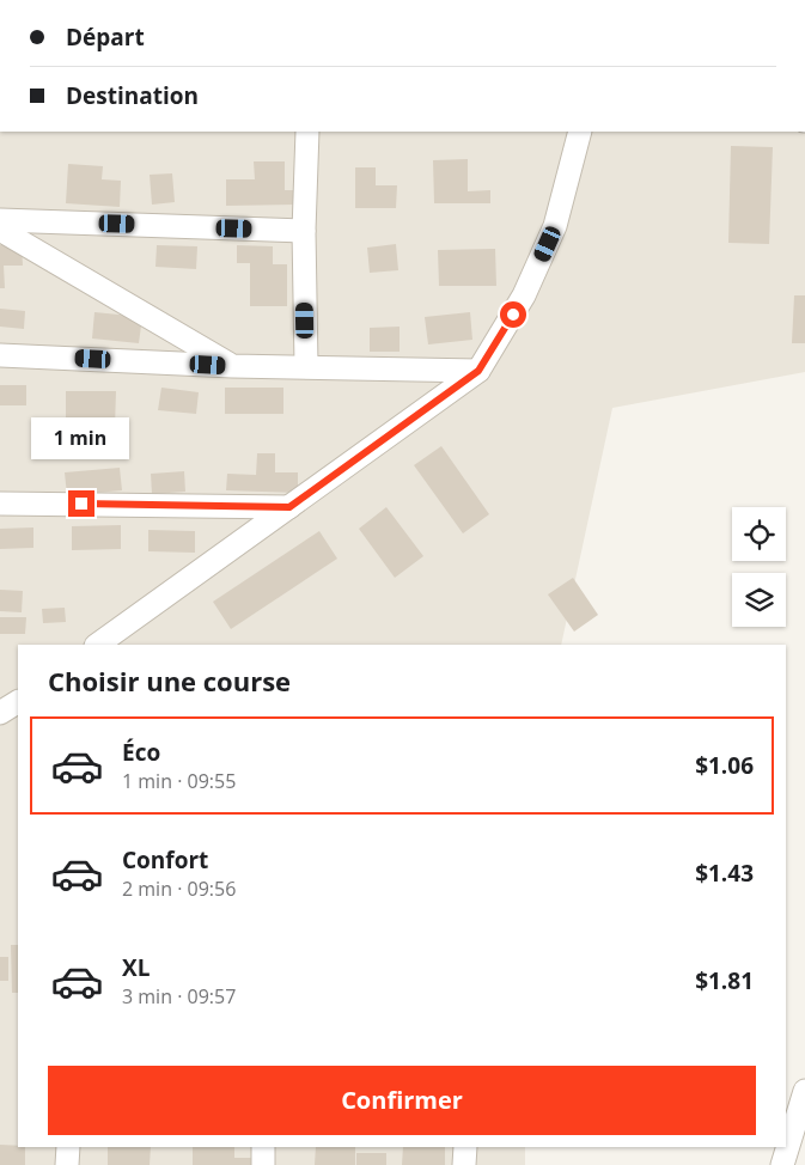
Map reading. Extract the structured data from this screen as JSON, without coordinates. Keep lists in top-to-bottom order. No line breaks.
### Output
{"page":{"banner":["Départ","Destination"],"bubble":"1 min","heading":"Choisir une course","list":[{"name":"Éco","note":"1 min · 09:55","value":"$1.06"},{"name":"Confort","note":"2 min · 09:56","value":"$1.43"},{"name":"XL","note":"3 min · 09:57","value":"$1.81"}],"buttons":"Confirmer"}}
